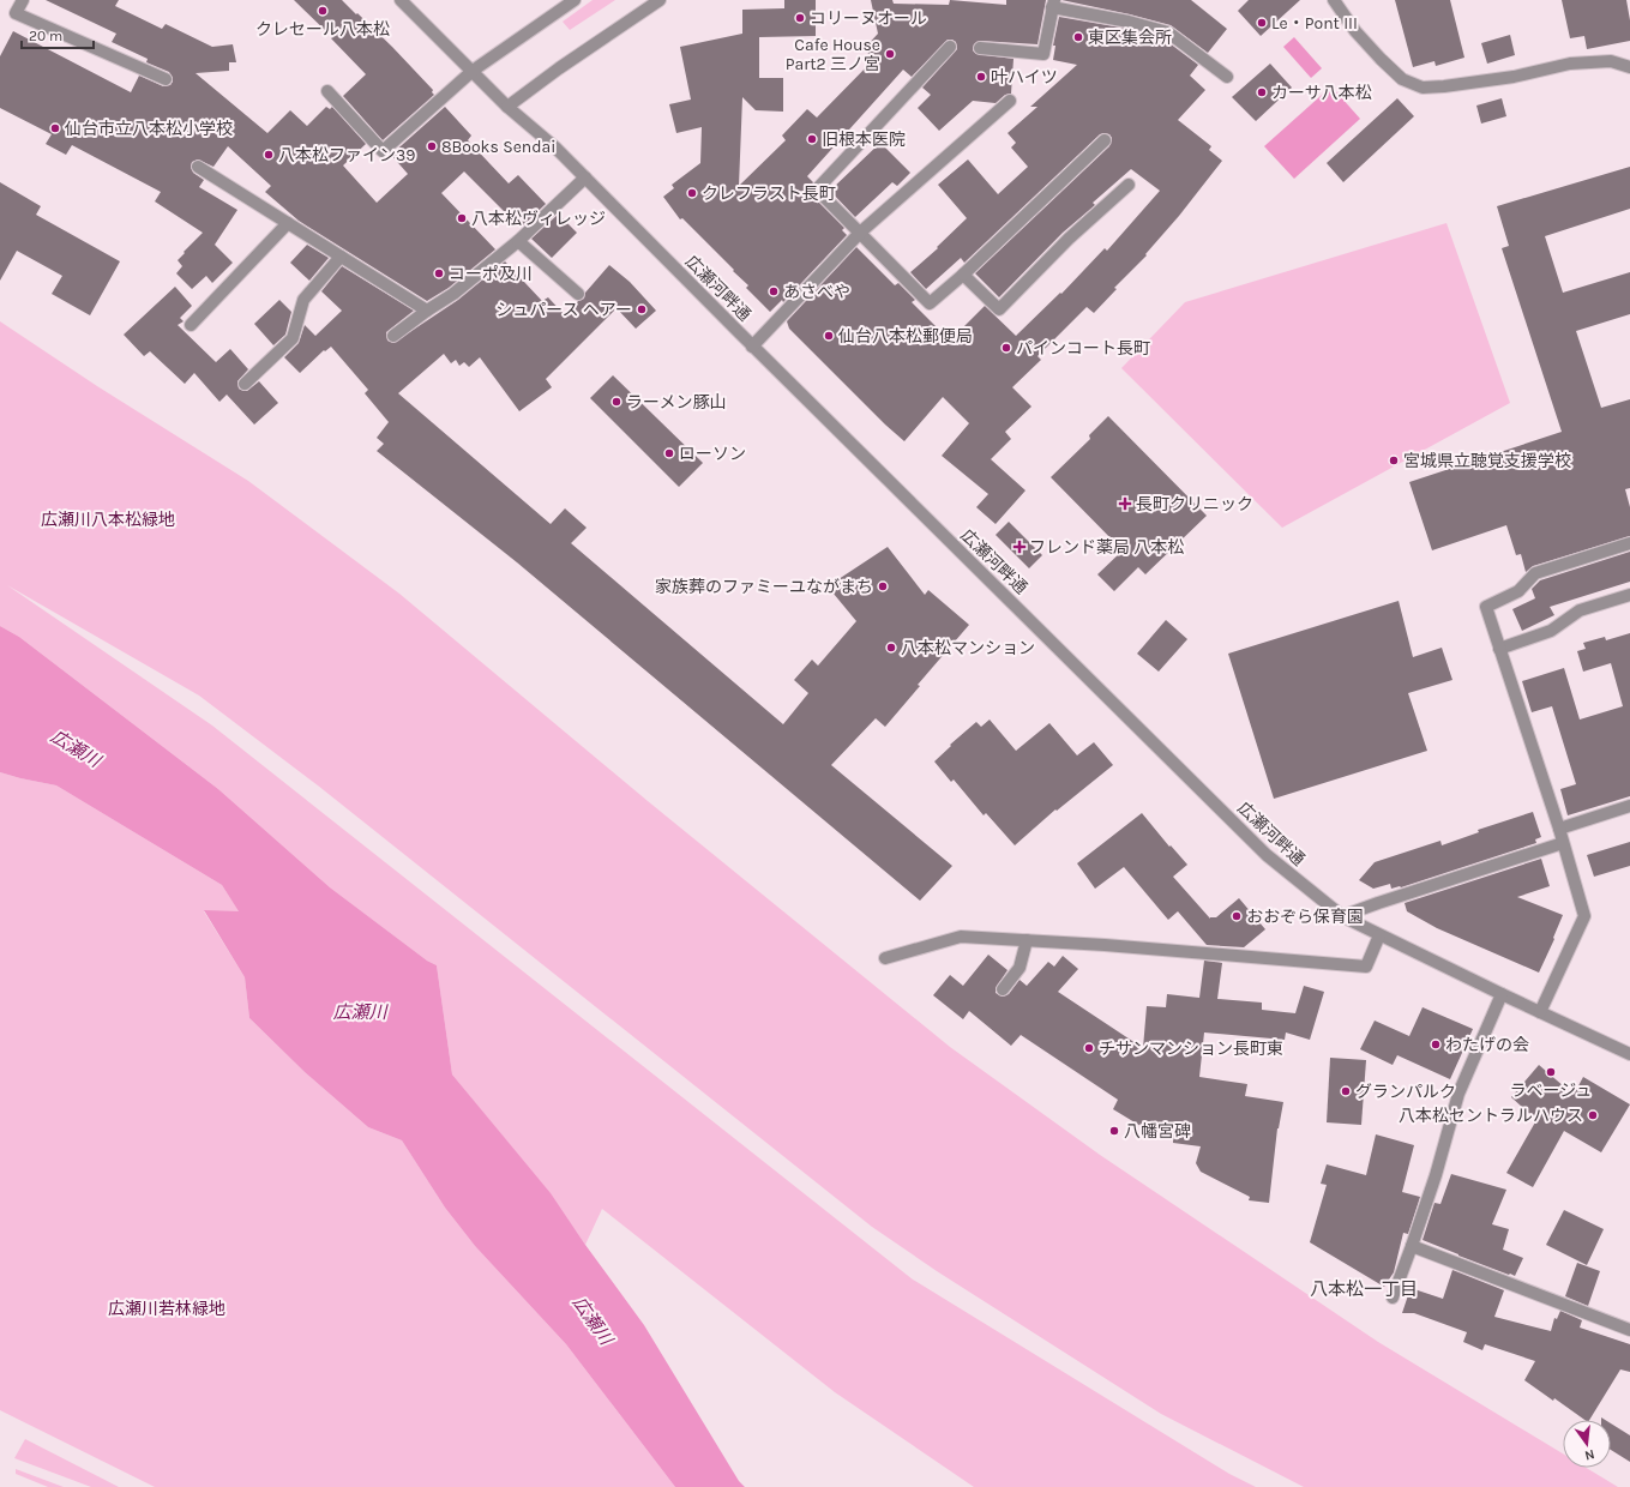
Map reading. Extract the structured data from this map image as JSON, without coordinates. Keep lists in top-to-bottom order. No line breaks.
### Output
{"streets":{"street":["広瀬河畔通"]},"districts":["八本松一丁目"],"water":["広瀬川"],"parks":["広瀬川八本松緑地","広瀬川若林緑地"],"places":{"other":["クレセール八本松","コリーヌオール","Le・Pont III","東区集会所","Cafe House Part2 三ノ宮","叶ハイツ","カーサ八本松","仙台市立八本松小学校","旧根本医院","8Books Sendai","八本松ファイン39","クレフラスト長町","八本松ヴィレッジ","コーポ及川","あさべや","シュパース ヘアー","仙台八本松郵便局","パインコート長町","ラーメン豚山","ローソン","宮城県立聴覚支援学校","家族葬のファミーユながまち","八本松マンション","おおぞら保育園","わたげの会","チサンマンション長町東","ラベージュ","グランパルク","八本松セントラルハウス","八幡宮碑"],"health":["長町クリニック","フレンド薬局 八本松"]},"scale_bar":"20 m","north":"bottom"}
